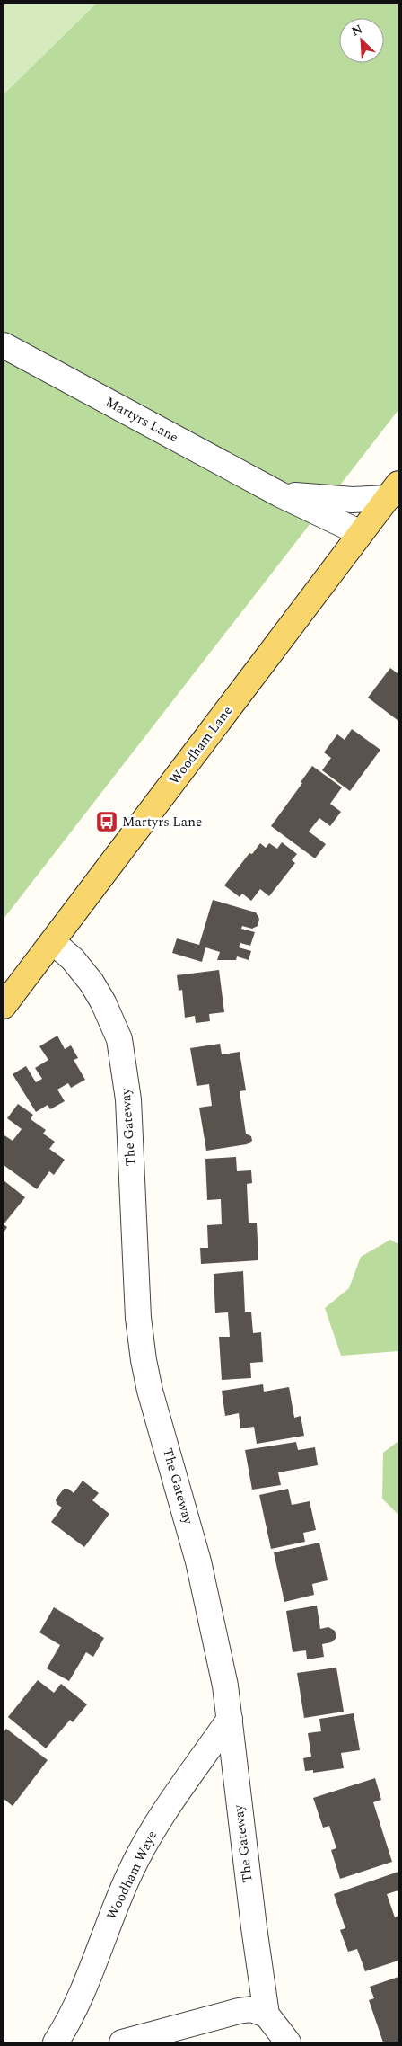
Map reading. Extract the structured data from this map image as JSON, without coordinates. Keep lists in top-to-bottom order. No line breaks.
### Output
{"streets":{"main road":["Woodham Lane"],"street":["Martyrs Lane","The Gateway","Woodham Waye"]},"crossings":[["Martyrs Lane","Woodham Lane"],["Woodham Lane","The Gateway"],["The Gateway","Woodham Waye"]],"places":{"bus stop":["Martyrs Lane"]},"north":"top left"}
